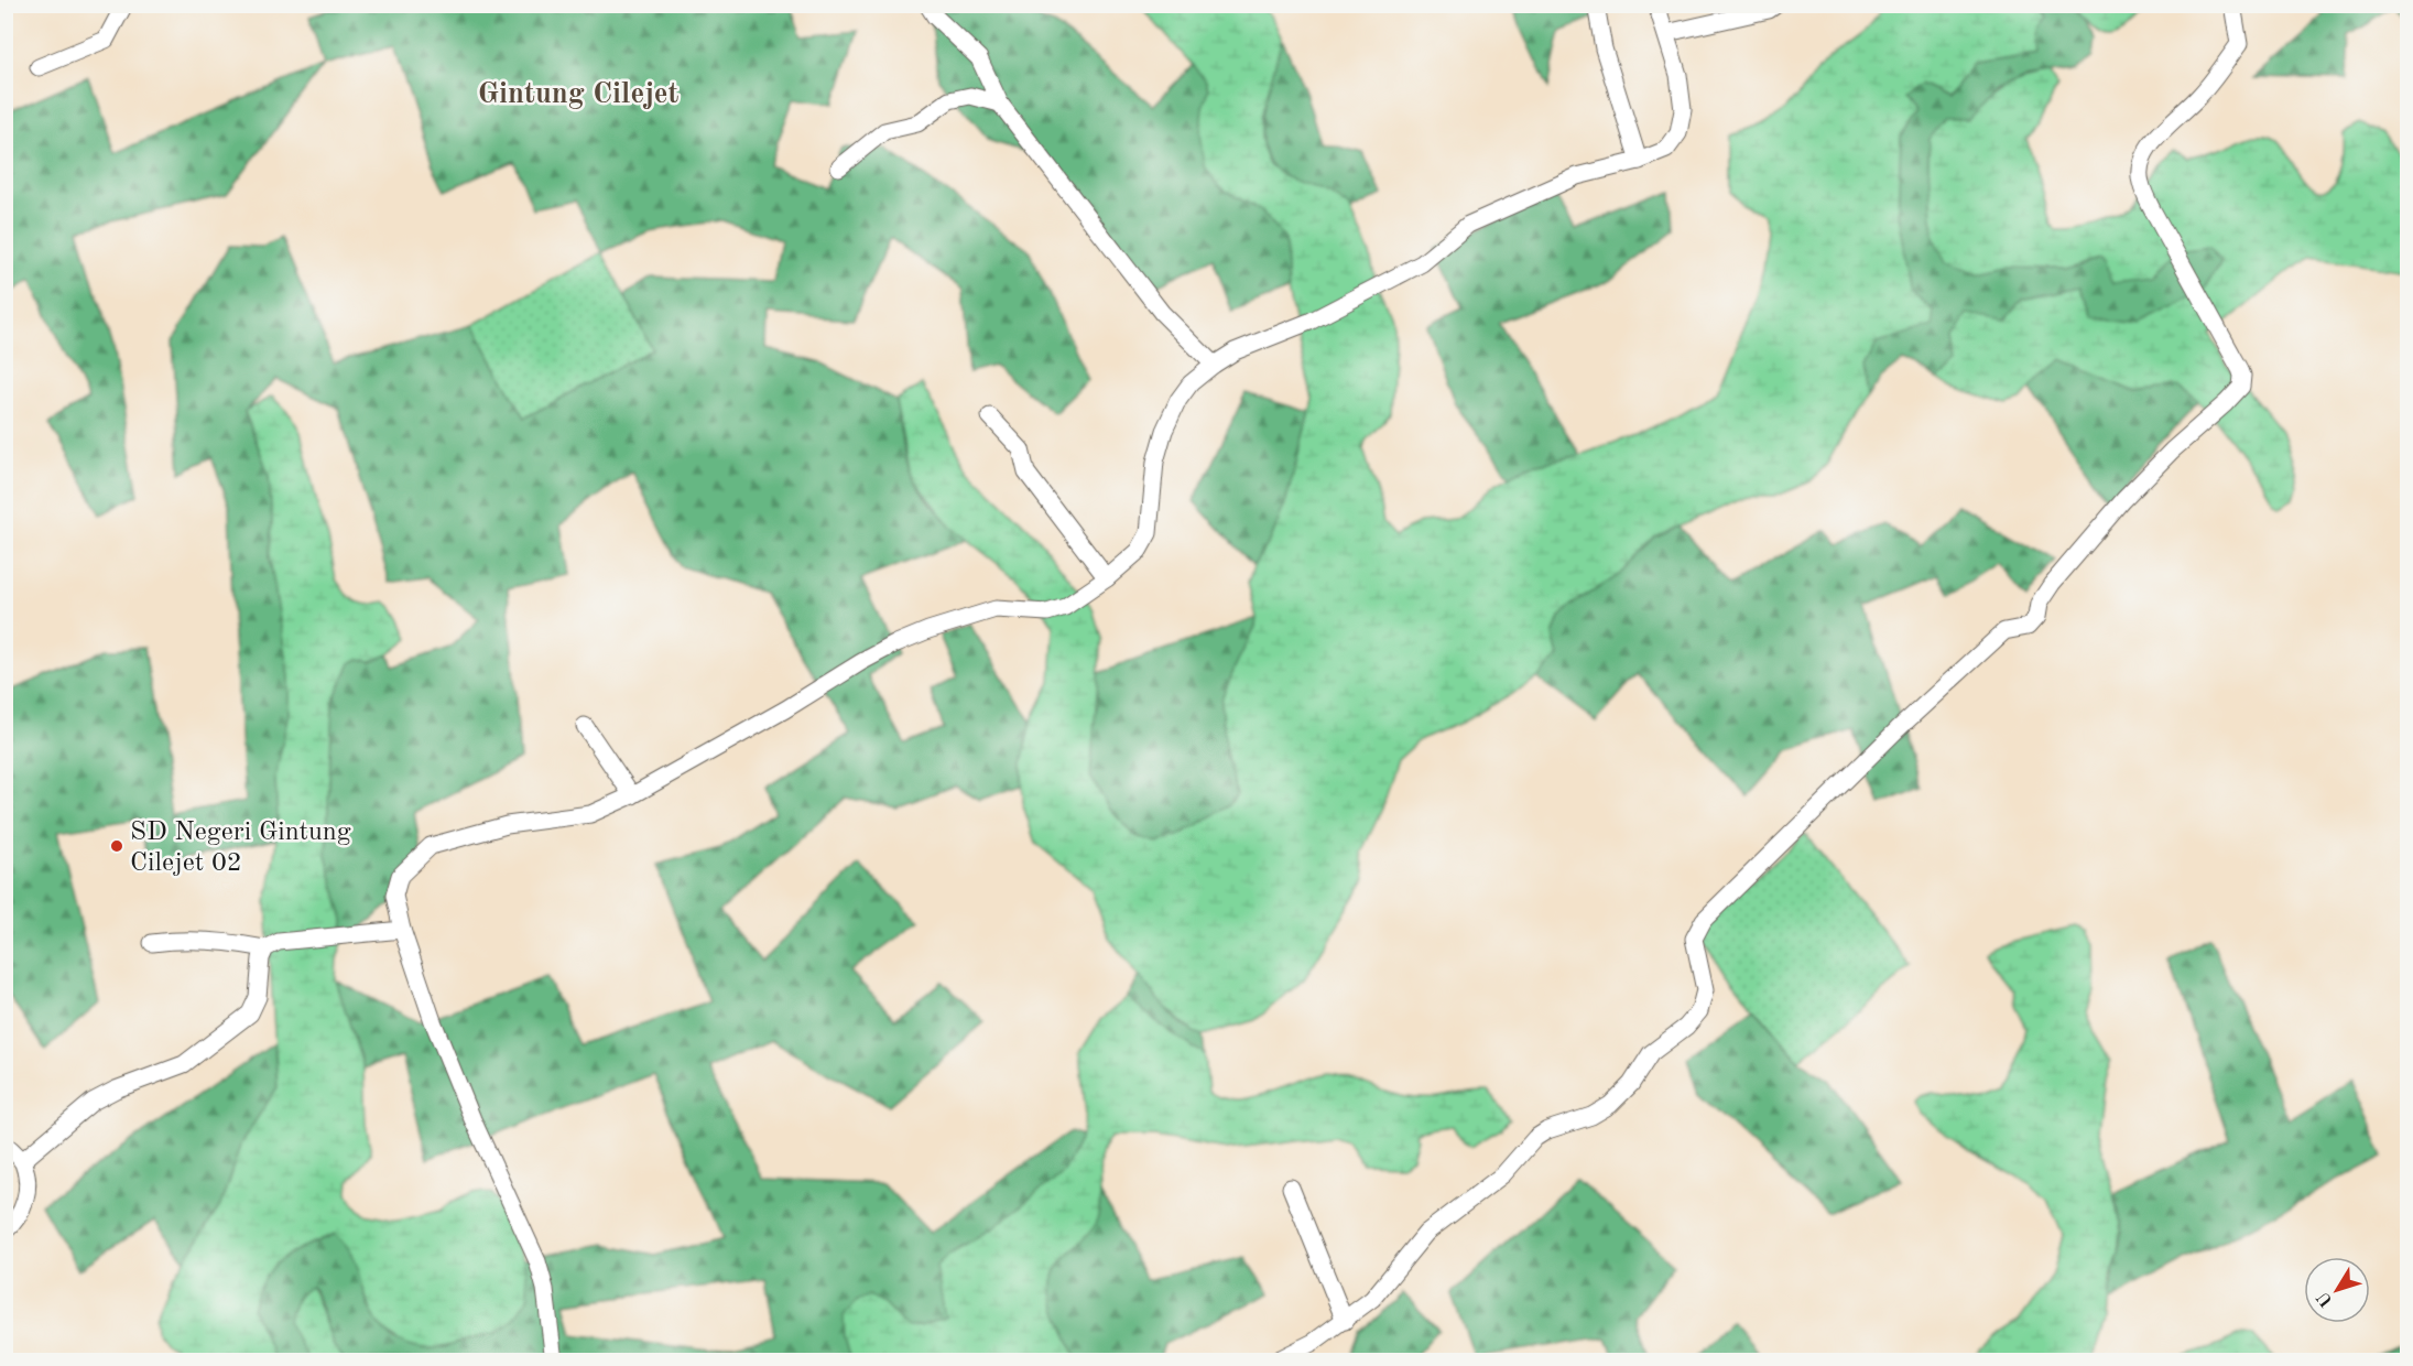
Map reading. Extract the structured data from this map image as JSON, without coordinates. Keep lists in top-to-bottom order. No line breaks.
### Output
{"districts":["Gintung Cilejet"],"places":["SD Negeri Gintung Cilejet 02"],"north":"bottom left"}
